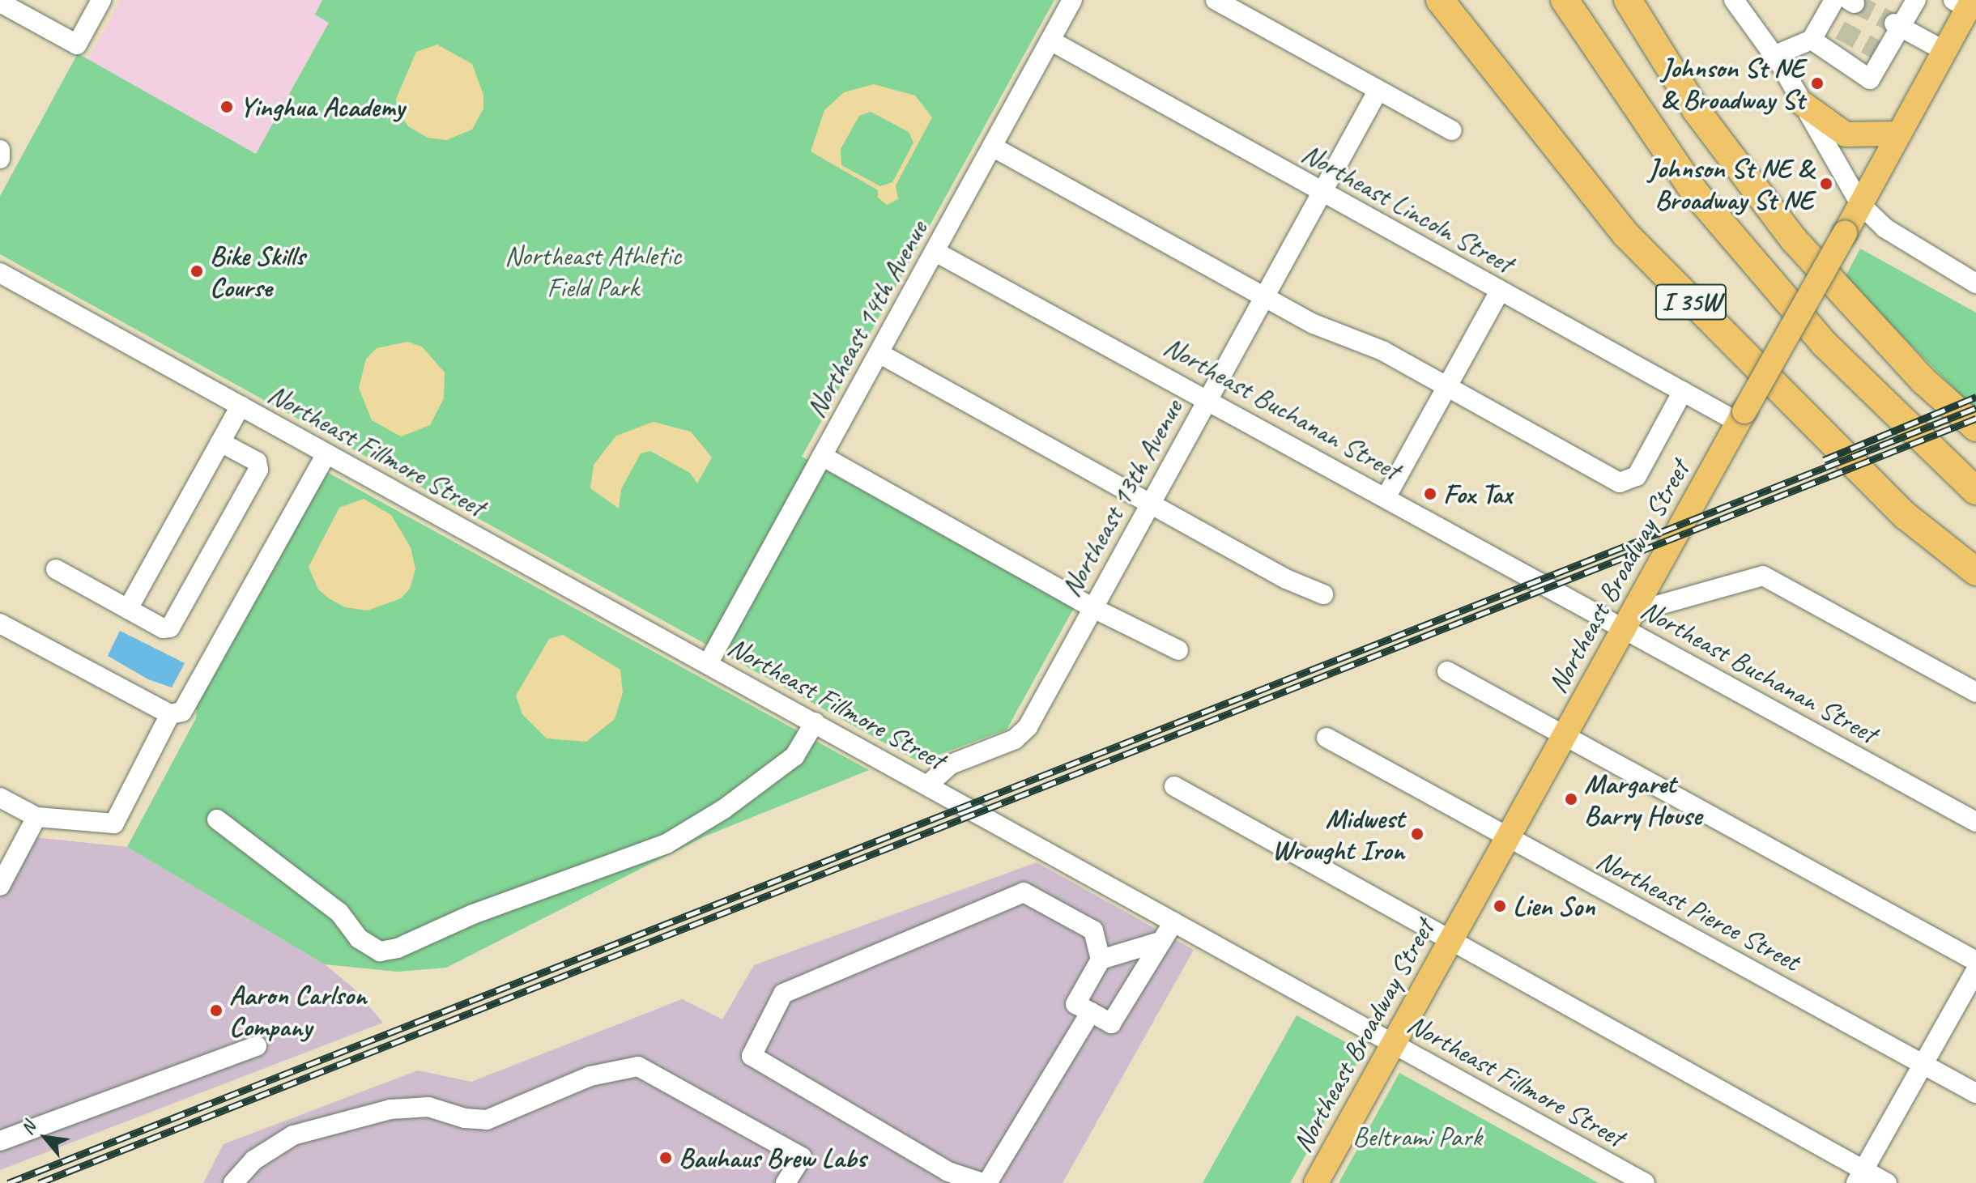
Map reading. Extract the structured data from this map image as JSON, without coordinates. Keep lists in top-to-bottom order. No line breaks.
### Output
{"streets":{"highway":["I 35W"],"main road":["Northeast Broadway Street"],"street":["Northeast Lincoln Street","Northeast 14th Avenue","Northeast Buchanan Street","Northeast Fillmore Street","Northeast 13th Avenue","Northeast Pierce Street"]},"crossings":[["Northeast Lincoln Street","Northeast 14th Avenue"],["Northeast Lincoln Street","Northeast 13th Avenue"],["Northeast Lincoln Street","Northeast Broadway Street"],["Northeast 14th Avenue","Northeast Buchanan Street"],["Northeast 14th Avenue","Northeast Fillmore Street"],["Northeast Buchanan Street","Northeast 13th Avenue"],["Northeast Buchanan Street","Northeast Broadway Street"],["Northeast Fillmore Street","Northeast 13th Avenue"],["Northeast Fillmore Street","Northeast Broadway Street"],["Northeast Broadway Street","Northeast Pierce Street"]],"parks":["Northeast Athletic Field Park","Beltrami Park"],"places":["Johnson St NE & Broadway St","Yinghua Academy","Johnson St NE & Broadway St NE","Bike Skills Course","Fox Tax","Margaret Barry House","Midwest Wrought Iron","Lien Son","Aaron Carlson Company","Bauhaus Brew Labs"],"north":"top left"}
